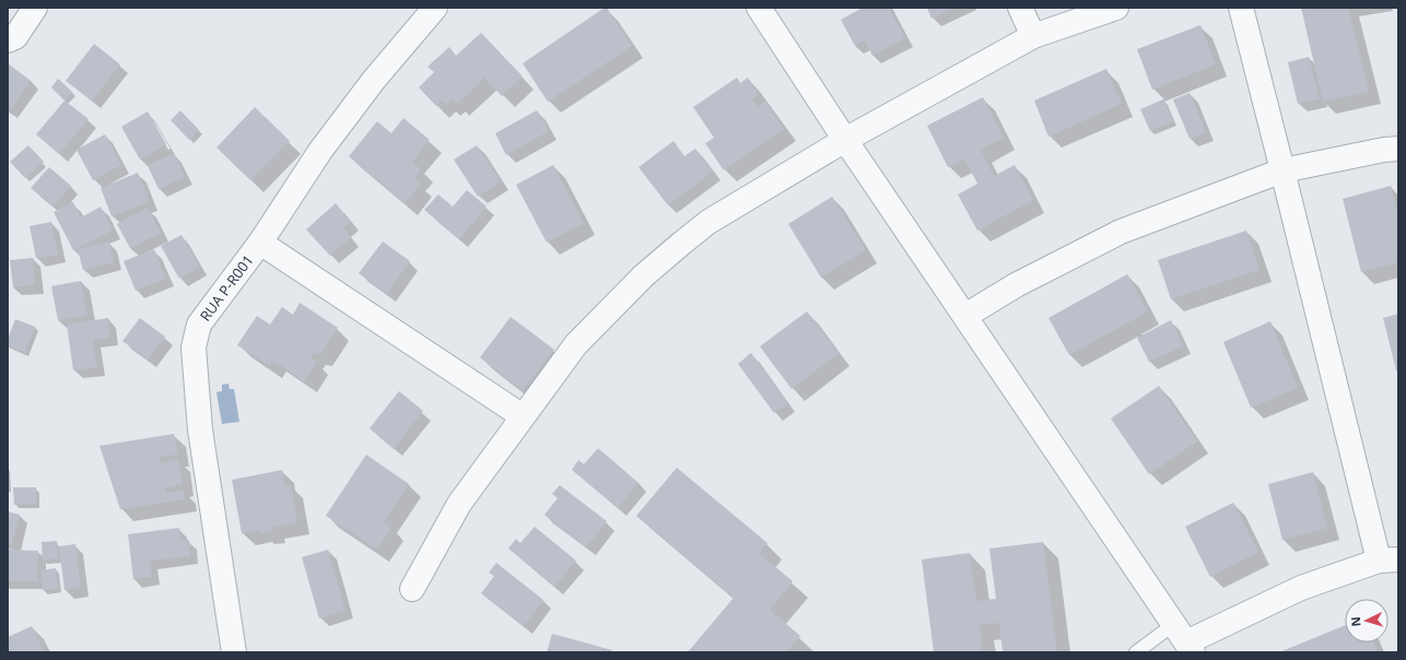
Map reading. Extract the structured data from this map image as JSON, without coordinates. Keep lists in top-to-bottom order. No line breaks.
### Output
{"streets":{"street":["RUA P-R001"]},"north":"left"}
